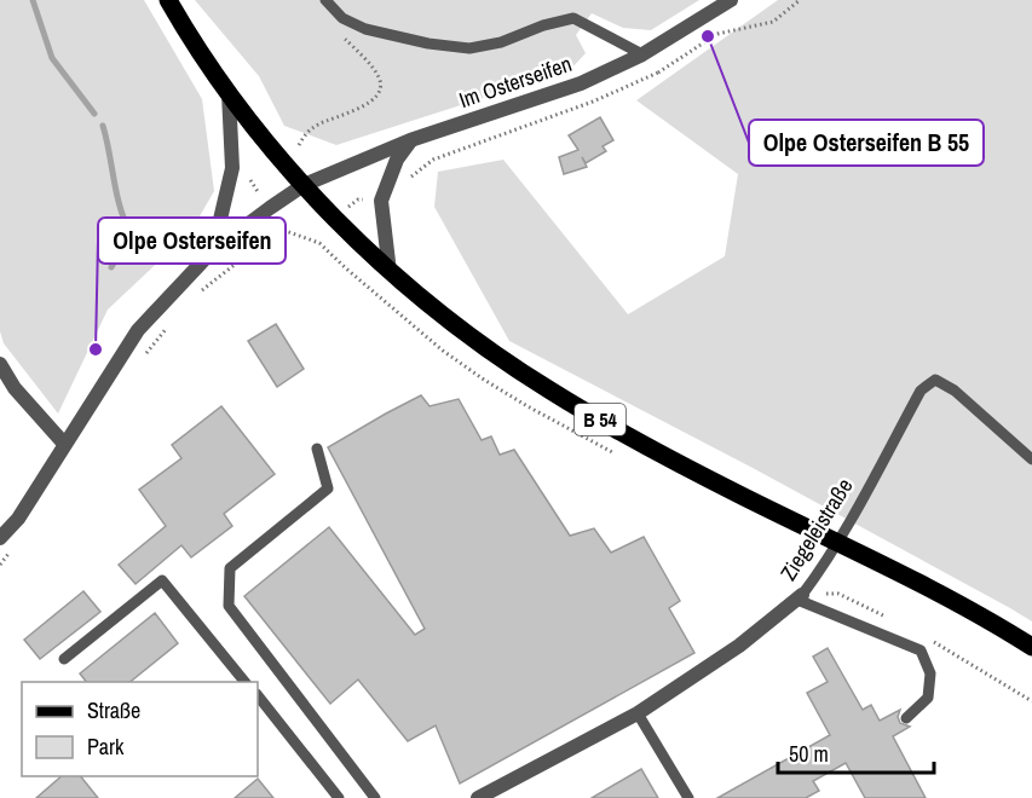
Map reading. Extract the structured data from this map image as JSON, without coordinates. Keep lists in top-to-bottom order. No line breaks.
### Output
{"streets":{"main road":["B 54"],"street":["Im Osterseifen","Ziegeleistraße"]},"crossings":[["Im Osterseifen","B 54"]],"places":["Olpe Osterseifen B 55","Olpe Osterseifen"],"legend":["Straße","Park"],"scale_bar":"50 m"}
